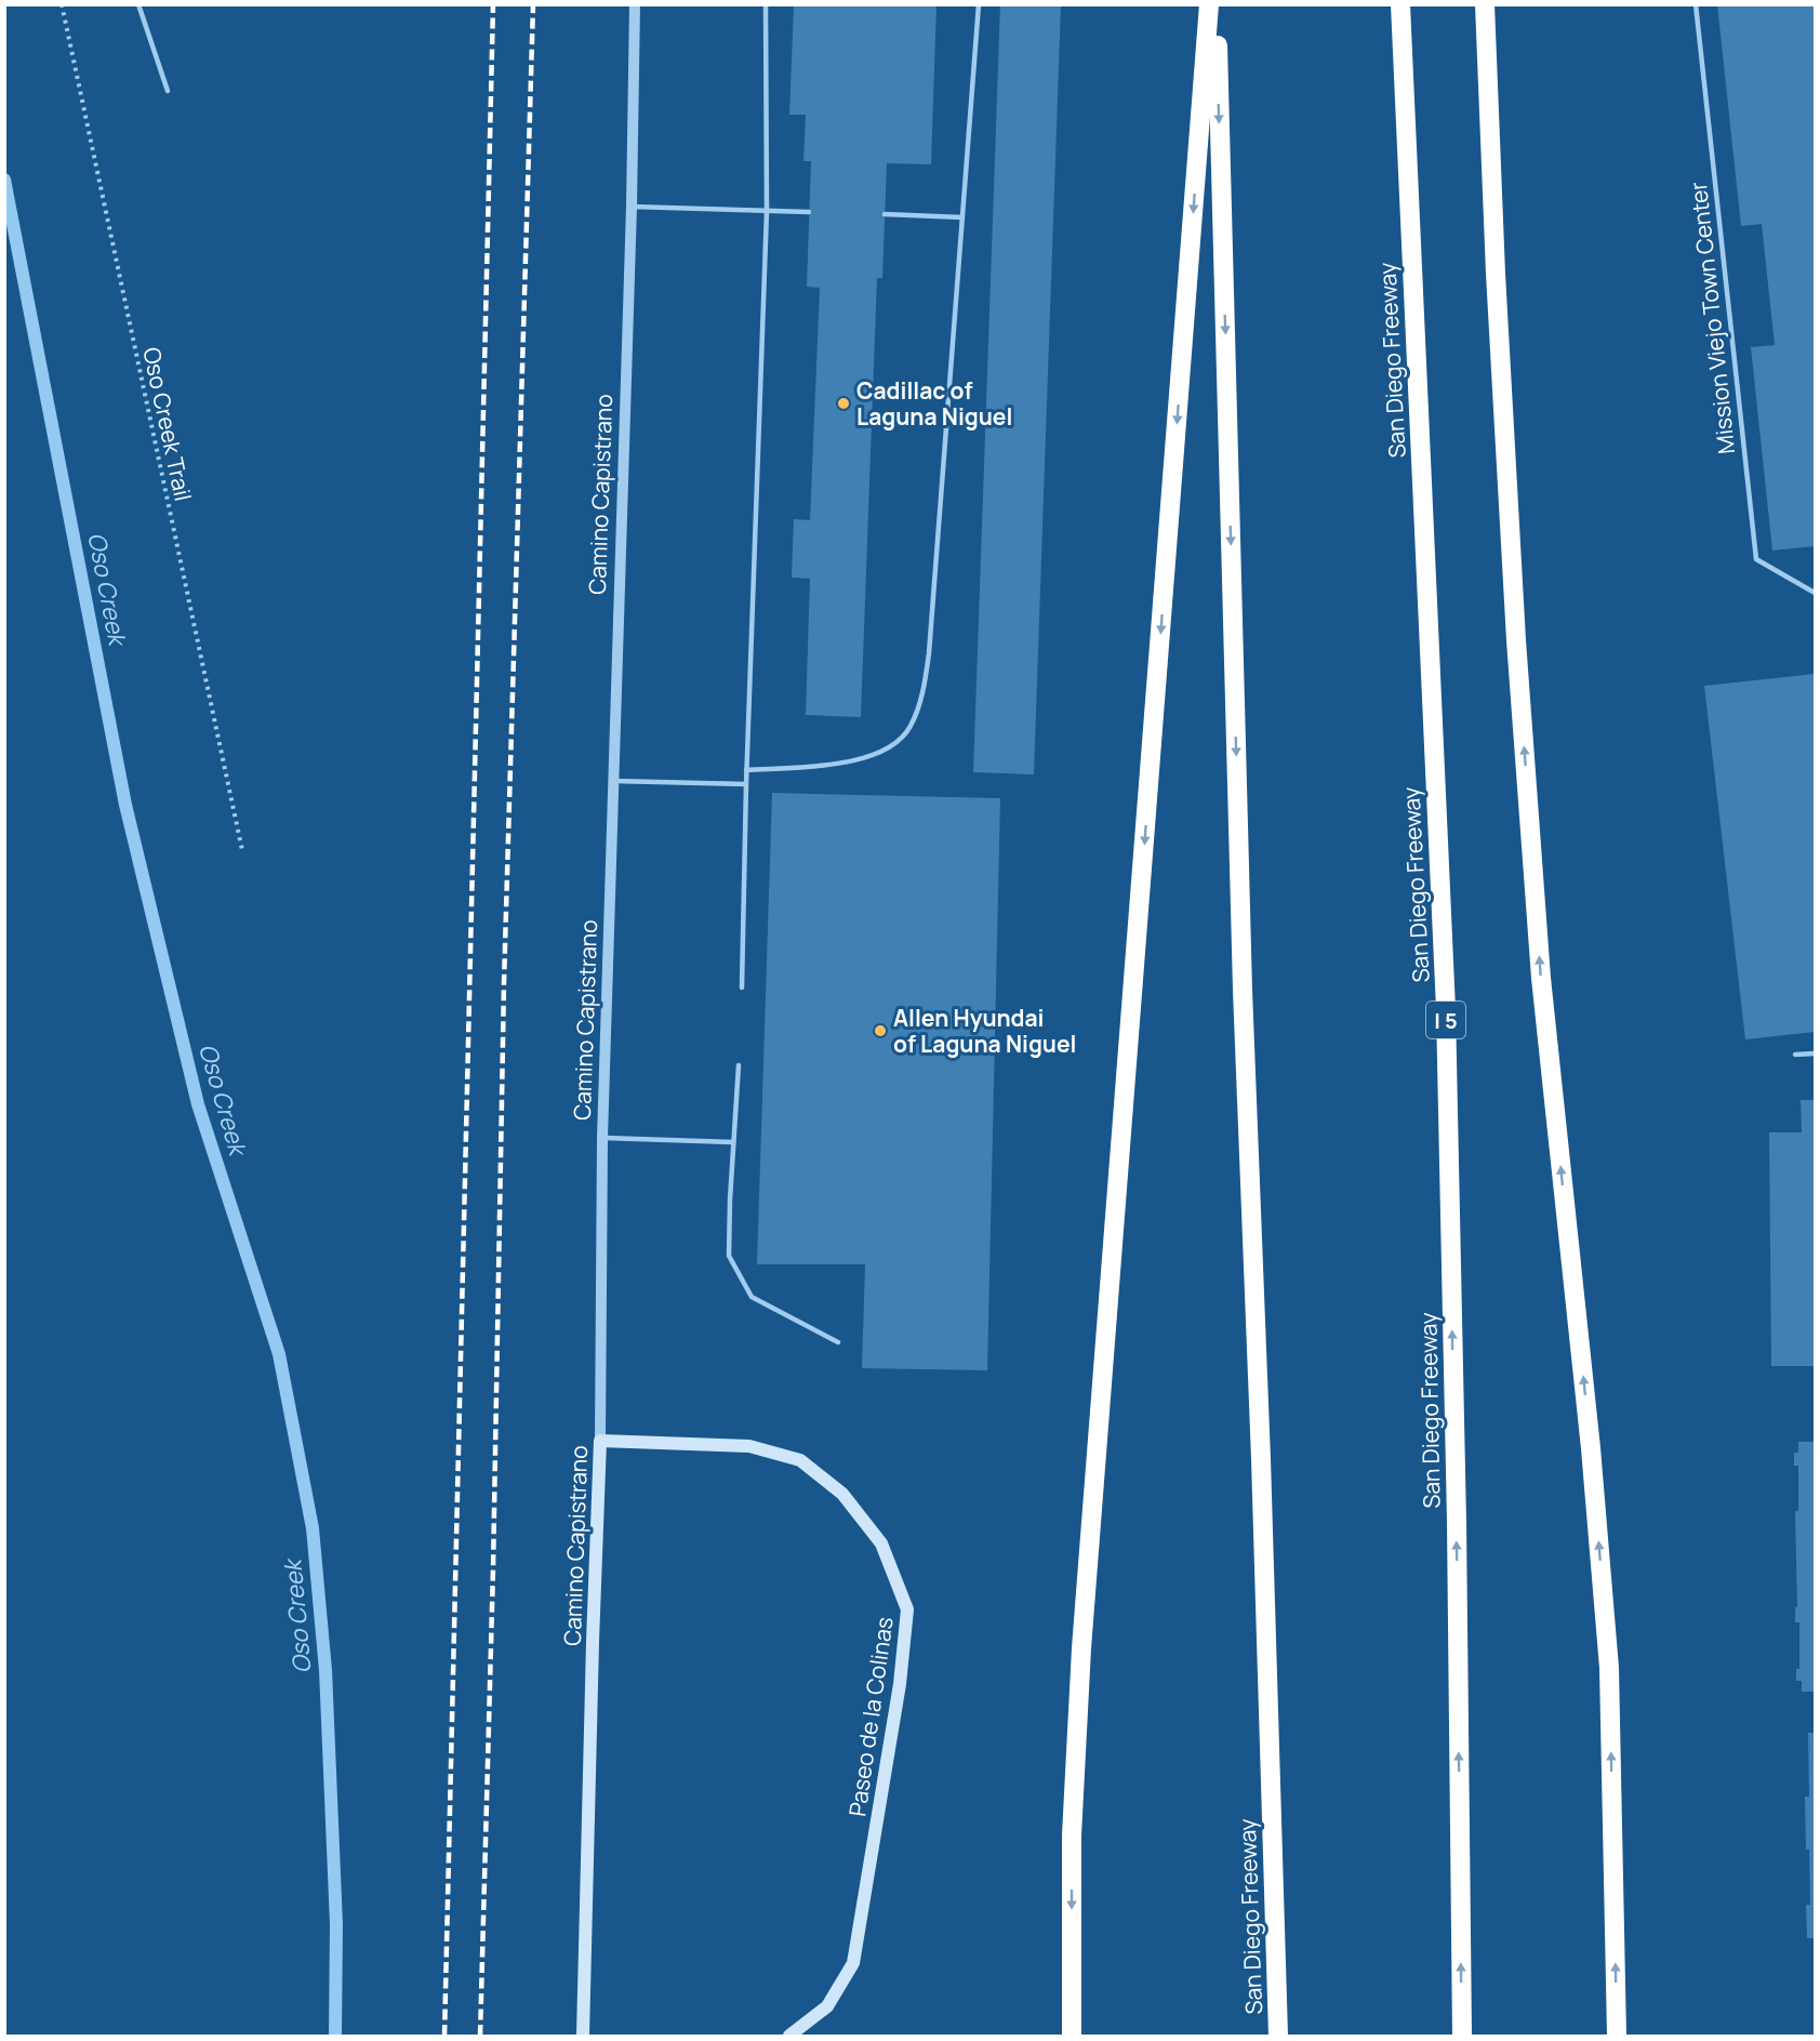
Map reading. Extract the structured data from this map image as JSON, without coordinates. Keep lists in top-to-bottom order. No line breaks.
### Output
{"streets":{"highway":["San Diego Freeway","I 5"],"main road":["Camino Capistrano","Paseo de la Colinas"],"lane":["Mission Viejo Town Center"],"path":["Oso Creek Trail"]},"crossings":[["Camino Capistrano","Paseo de la Colinas"]],"water":["Oso Creek"],"places":["Cadillac of Laguna Niguel","Allen Hyundai of Laguna Niguel"]}
